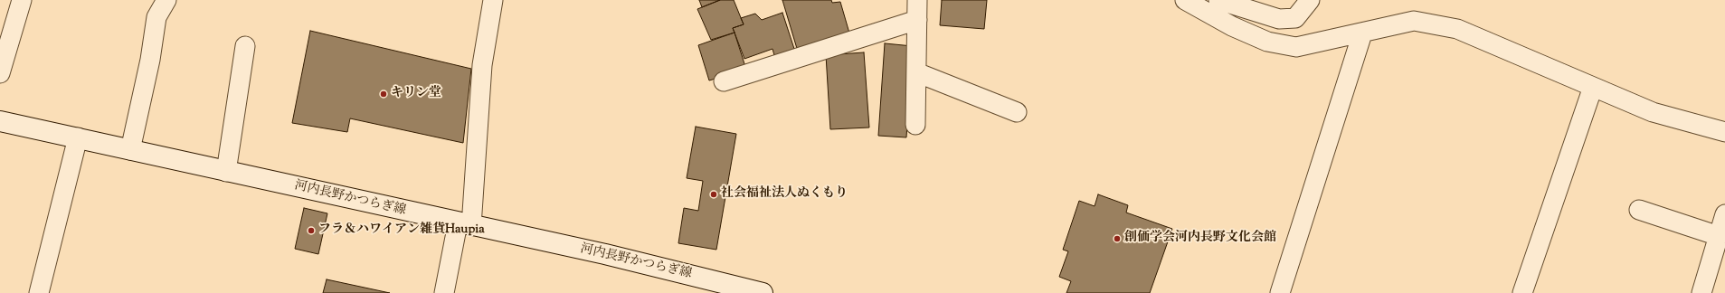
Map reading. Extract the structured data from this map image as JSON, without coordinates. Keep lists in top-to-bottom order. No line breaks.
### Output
{"streets":{"main road":["河内長野かつらぎ線"]},"places":["キリン堂","社会福祉法人ぬくもり","フラ＆ハワイアン雑貨Haupia","創価学会河内長野文化会館"]}
